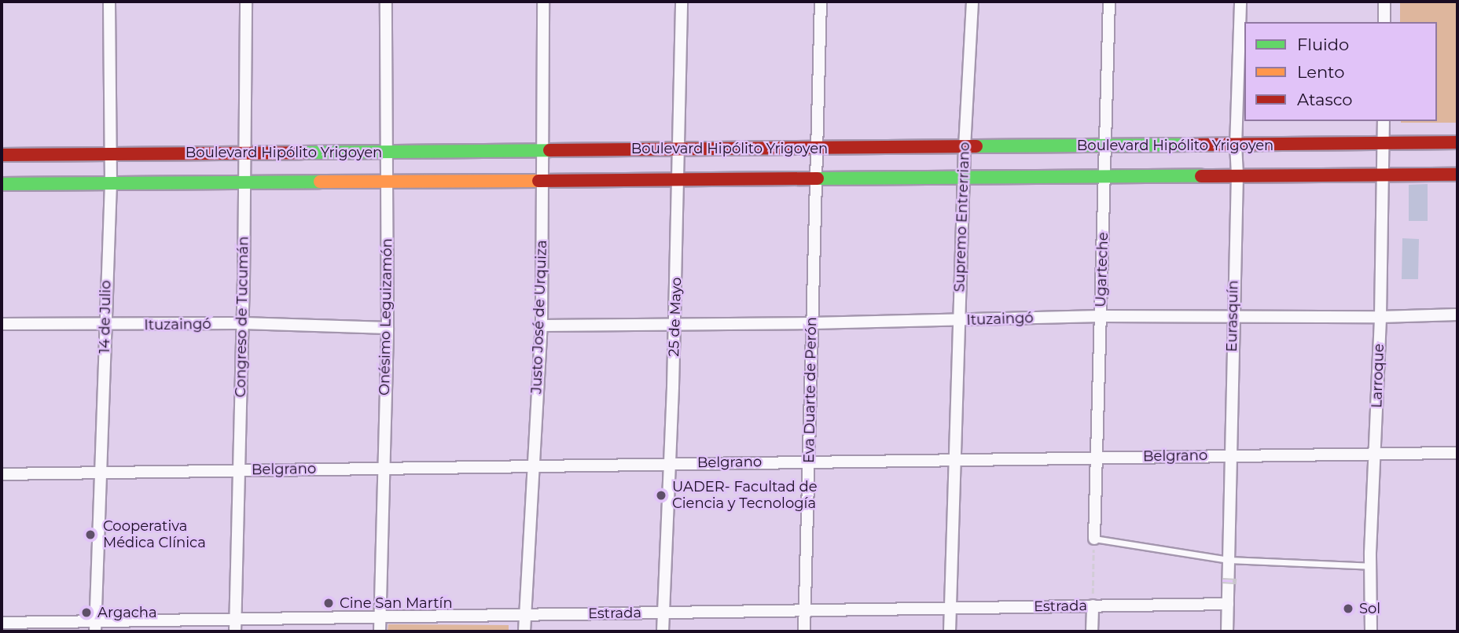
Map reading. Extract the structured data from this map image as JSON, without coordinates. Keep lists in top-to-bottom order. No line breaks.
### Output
{"streets":{"main road":["Boulevard Hipólito Yrigoyen"],"street":["Supremo Entrerriano","Ugarteche","Eurasquín","14 de Julio","Congreso de Tucumán","Onésimo Leguizamón","Justo José de Urquiza","25 de Mayo","Ituzaingó","Larroque","Eva Duarte de Perón","Belgrano","Estrada"]},"crossings":[["Boulevard Hipólito Yrigoyen","Supremo Entrerriano"],["Boulevard Hipólito Yrigoyen","Ugarteche"],["Boulevard Hipólito Yrigoyen","Eurasquín"],["Boulevard Hipólito Yrigoyen","14 de Julio"],["Boulevard Hipólito Yrigoyen","Congreso de Tucumán"],["Boulevard Hipólito Yrigoyen","Onésimo Leguizamón"],["Boulevard Hipólito Yrigoyen","Justo José de Urquiza"],["Boulevard Hipólito Yrigoyen","25 de Mayo"],["Boulevard Hipólito Yrigoyen","Larroque"],["Boulevard Hipólito Yrigoyen","Eva Duarte de Perón"],["Supremo Entrerriano","Ituzaingó"],["Supremo Entrerriano","Belgrano"],["Supremo Entrerriano","Estrada"],["Ugarteche","Ituzaingó"],["Ugarteche","Belgrano"],["Eurasquín","Ituzaingó"],["Eurasquín","Belgrano"],["Eurasquín","Estrada"],["14 de Julio","Ituzaingó"],["14 de Julio","Belgrano"],["14 de Julio","Estrada"],["Congreso de Tucumán","Ituzaingó"],["Congreso de Tucumán","Belgrano"],["Congreso de Tucumán","Estrada"],["Onésimo Leguizamón","Ituzaingó"],["Onésimo Leguizamón","Belgrano"],["Onésimo Leguizamón","Estrada"],["Justo José de Urquiza","Ituzaingó"],["Justo José de Urquiza","Belgrano"],["Justo José de Urquiza","Estrada"],["25 de Mayo","Ituzaingó"],["25 de Mayo","Belgrano"],["25 de Mayo","Estrada"],["Ituzaingó","Larroque"],["Ituzaingó","Eva Duarte de Perón"],["Larroque","Belgrano"],["Eva Duarte de Perón","Belgrano"],["Eva Duarte de Perón","Estrada"]],"places":["UADER- Facultad de Ciencia y Tecnología","Cooperativa Médica Clínica","Cine San Martín","Sol","Argacha"],"legend":["Fluido","Lento","Atasco"]}
